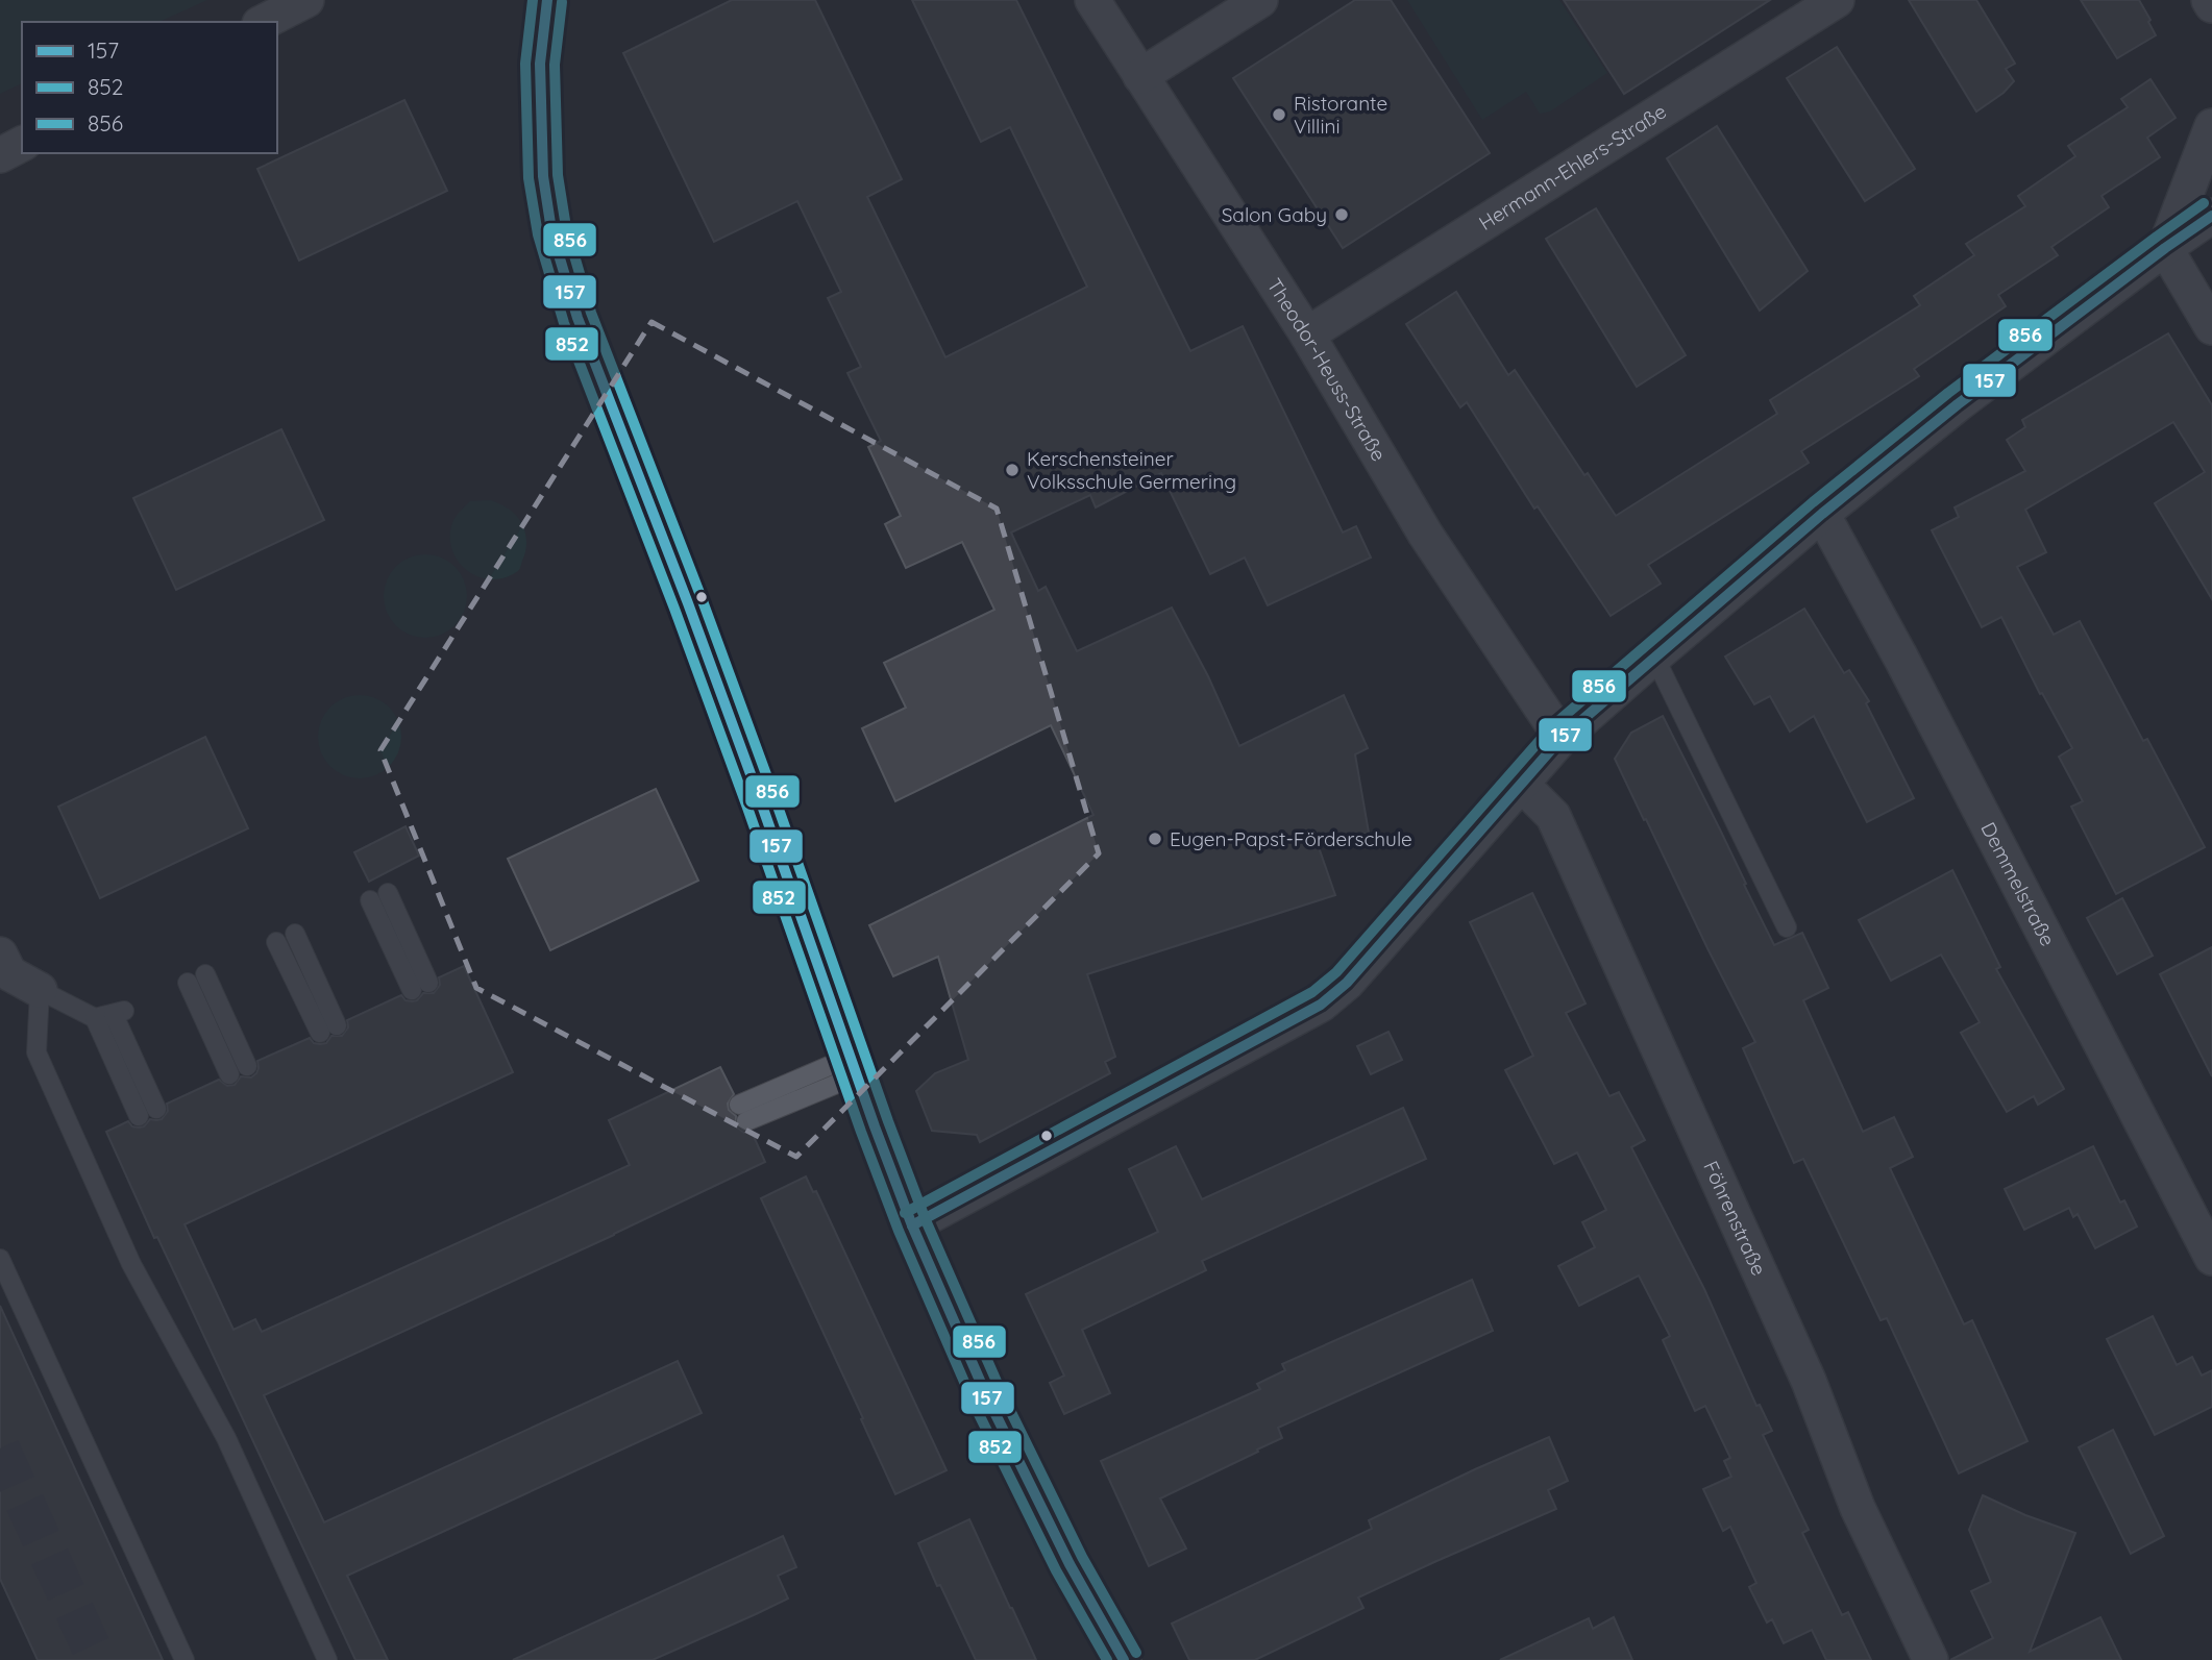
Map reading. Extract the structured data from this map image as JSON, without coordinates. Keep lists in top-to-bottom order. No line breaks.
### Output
{"streets":{"street":["Hermann-Ehlers-Straße","Theodor-Heuss-Straße","Demmelstraße","Föhrenstraße"]},"crossings":[["Hermann-Ehlers-Straße","Theodor-Heuss-Straße"]],"places":["Ristorante Villini","Salon Gaby","Kerschensteiner Volksschule Germering","Eugen-Papst-Förderschule"],"lines":["transit line 157","transit line 852","transit line 856"],"legend":["157","852","856"]}
